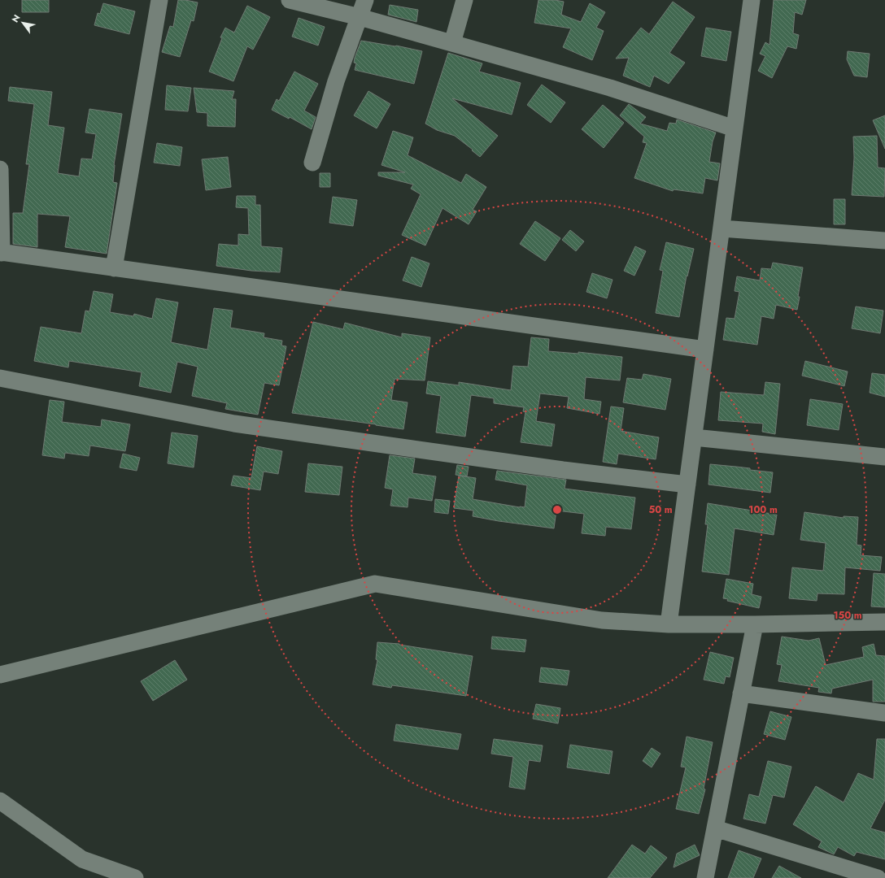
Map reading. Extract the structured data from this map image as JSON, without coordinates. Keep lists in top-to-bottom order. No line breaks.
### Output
{"north":"top left","rings":["50 m","100 m","150 m"]}
